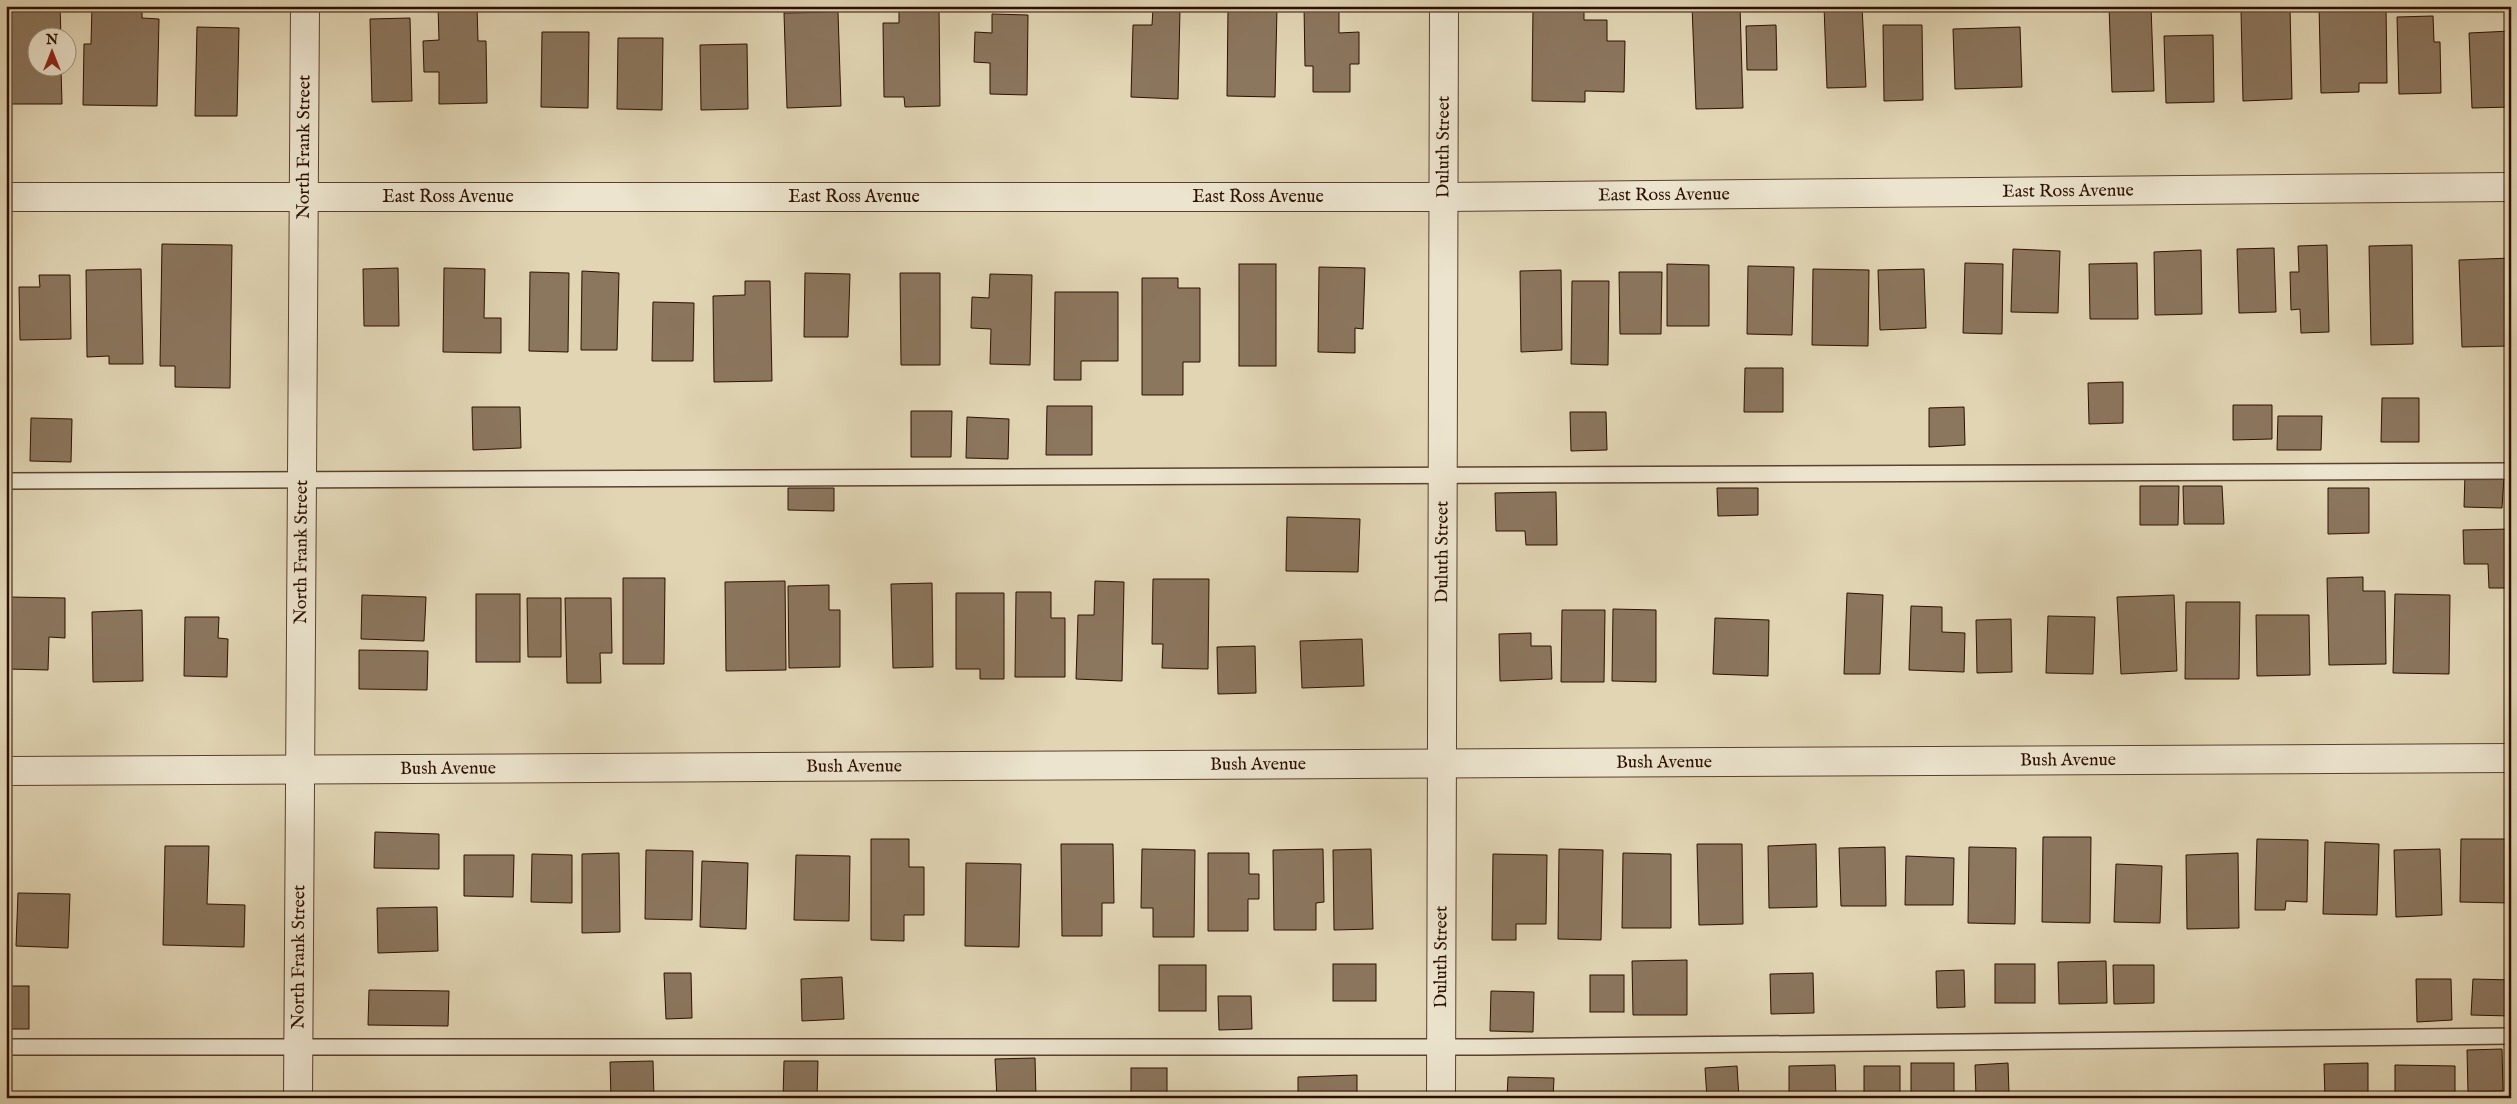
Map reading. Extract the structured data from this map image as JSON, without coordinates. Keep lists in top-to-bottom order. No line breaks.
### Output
{"streets":{"street":["North Frank Street","Duluth Street","East Ross Avenue","Bush Avenue"]},"crossings":[["North Frank Street","East Ross Avenue"],["North Frank Street","Bush Avenue"],["Duluth Street","East Ross Avenue"],["Duluth Street","Bush Avenue"]],"north":"top"}
